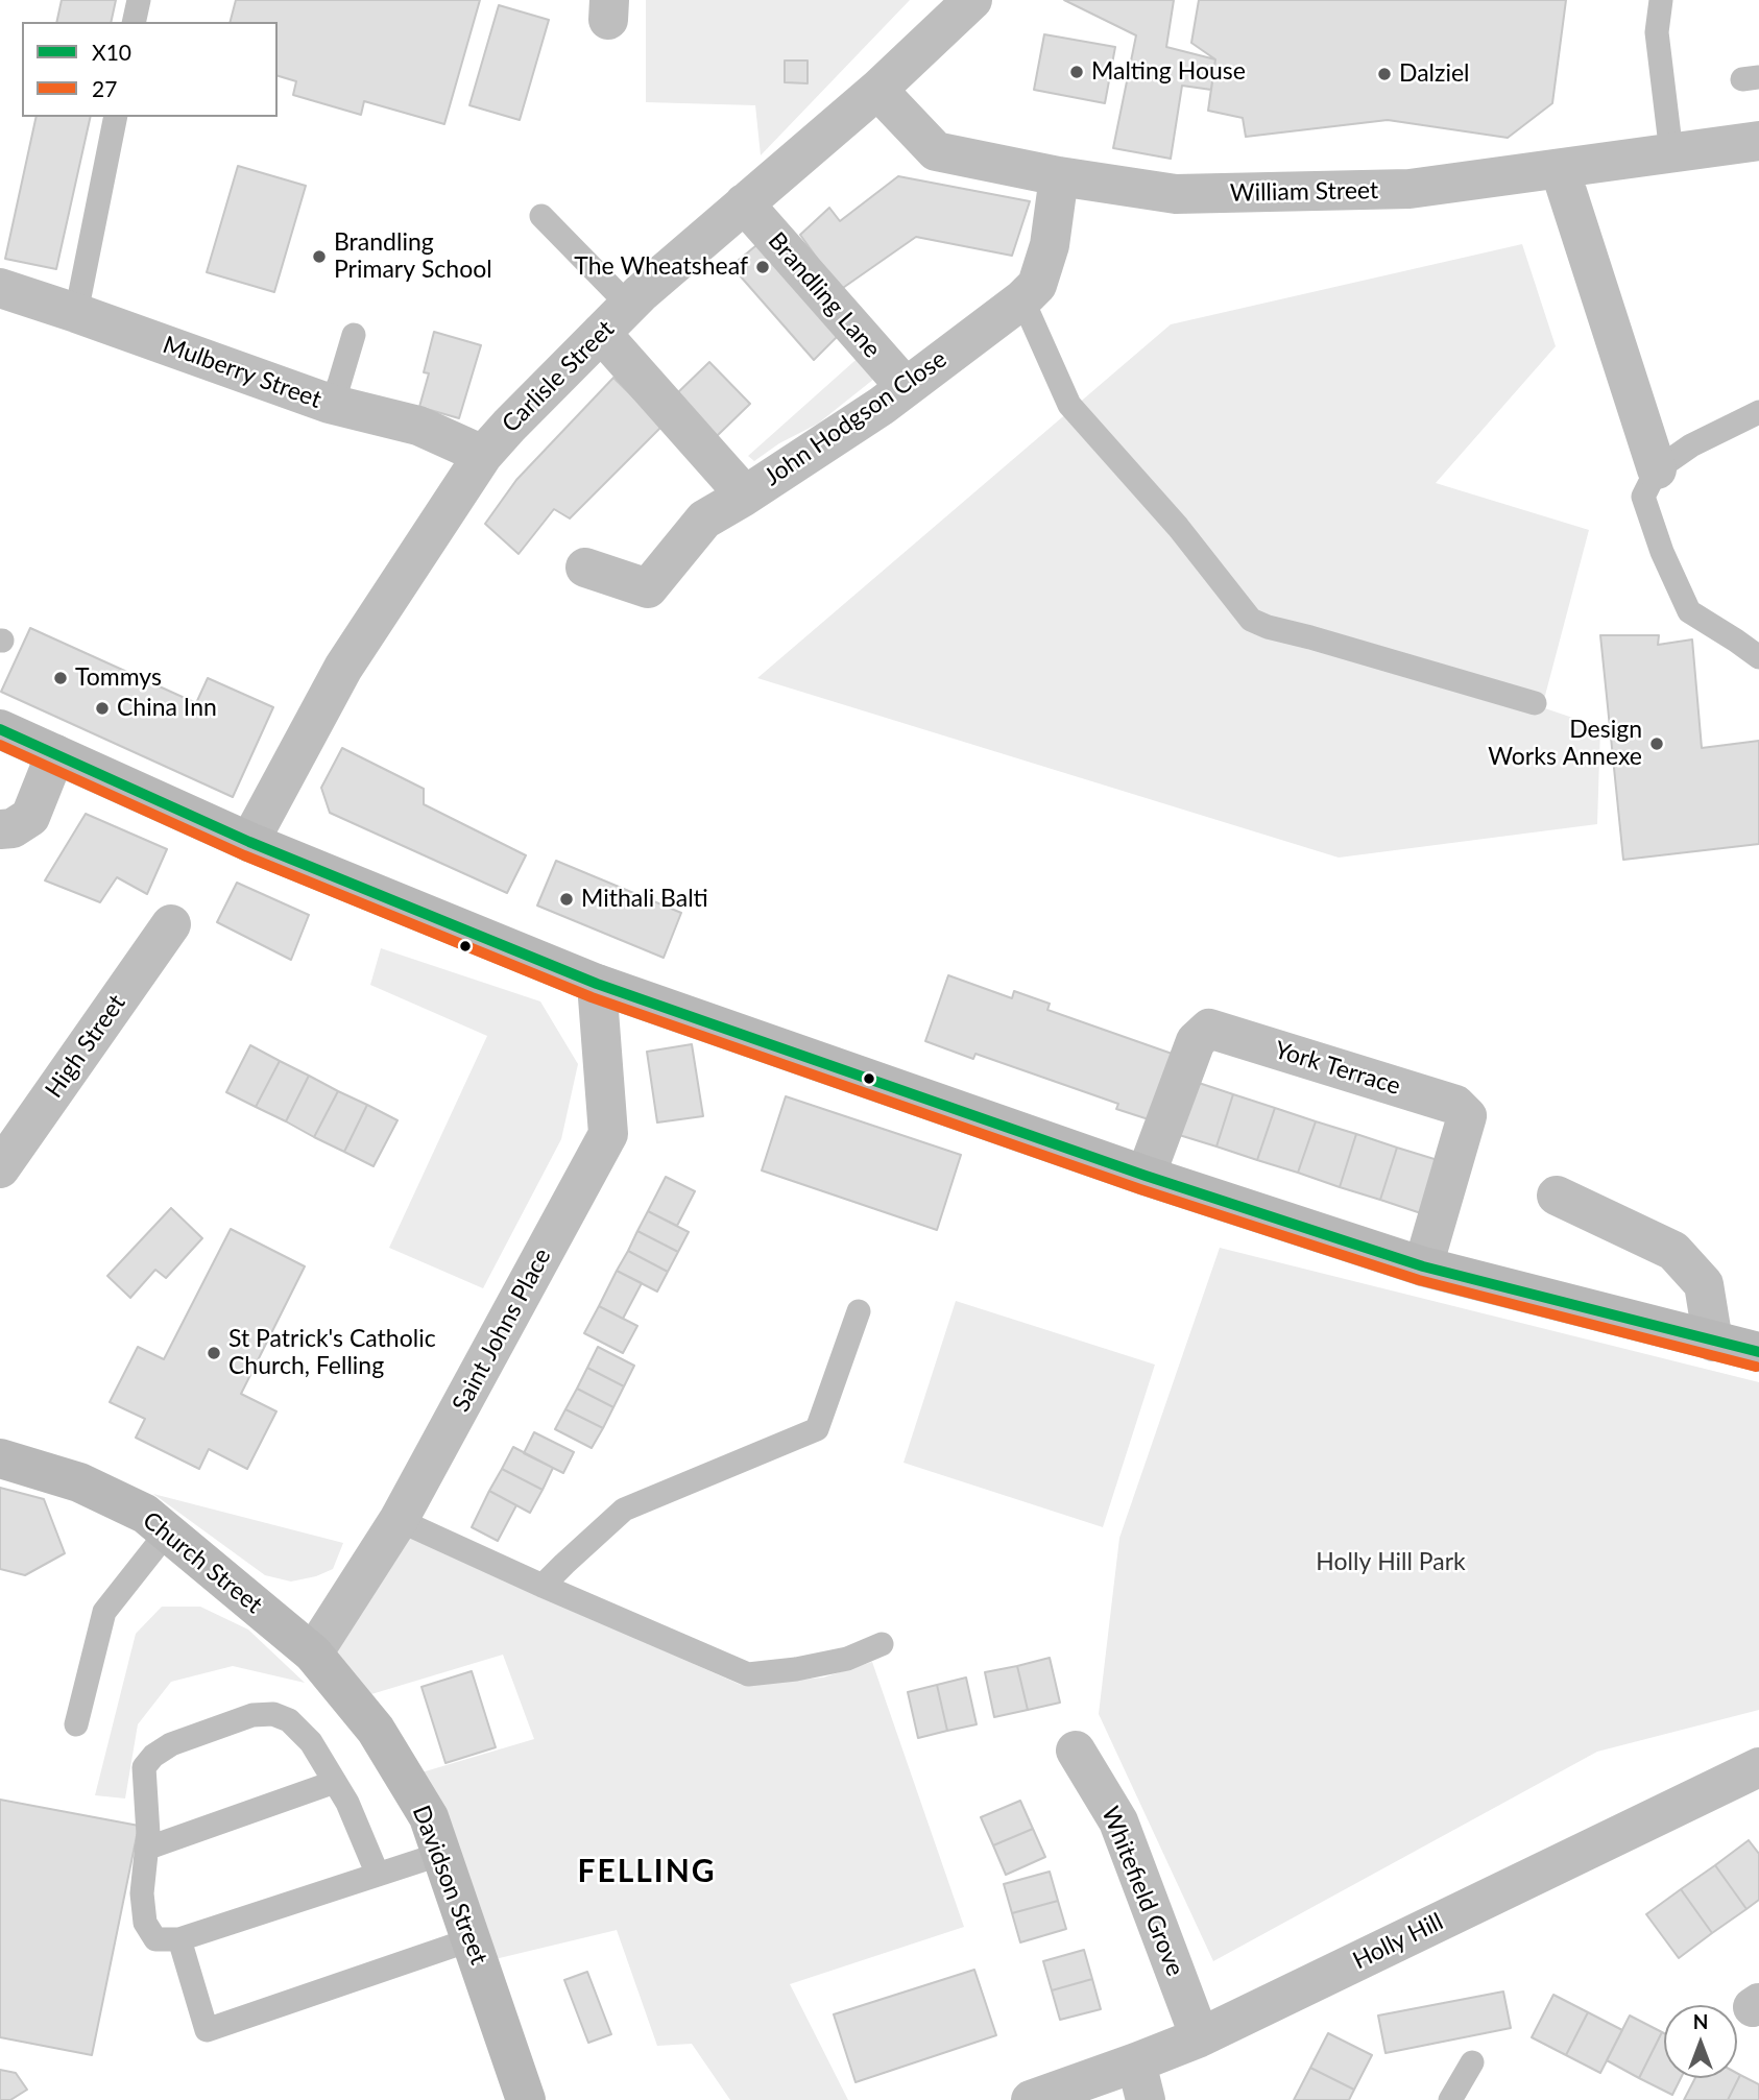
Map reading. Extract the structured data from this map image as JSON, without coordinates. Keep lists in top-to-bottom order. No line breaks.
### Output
{"streets":{"main road":["Church Street","Davidson Street"],"street":["William Street","Brandling Lane","Mulberry Street","Carlisle Street","John Hodgson Close","High Street","York Terrace","Saint Johns Place","Whitefield Grove","Holly Hill"]},"crossings":[["William Street","Carlisle Street"],["William Street","John Hodgson Close"],["Brandling Lane","Carlisle Street"],["Brandling Lane","John Hodgson Close"],["Mulberry Street","Carlisle Street"],["Saint Johns Place","Church Street"],["Saint Johns Place","Davidson Street"],["Church Street","Davidson Street"],["Whitefield Grove","Holly Hill"]],"districts":["FELLING"],"parks":["Holly Hill Park"],"places":["Malting House","Dalziel","Brandling Primary School","The Wheatsheaf","Tommys","China Inn","Design Works Annexe","Mithali Balti","St Patrick's Catholic Church, Felling"],"lines":["transit line X10","transit line 27"],"legend":["X10","27"],"north":"top"}
